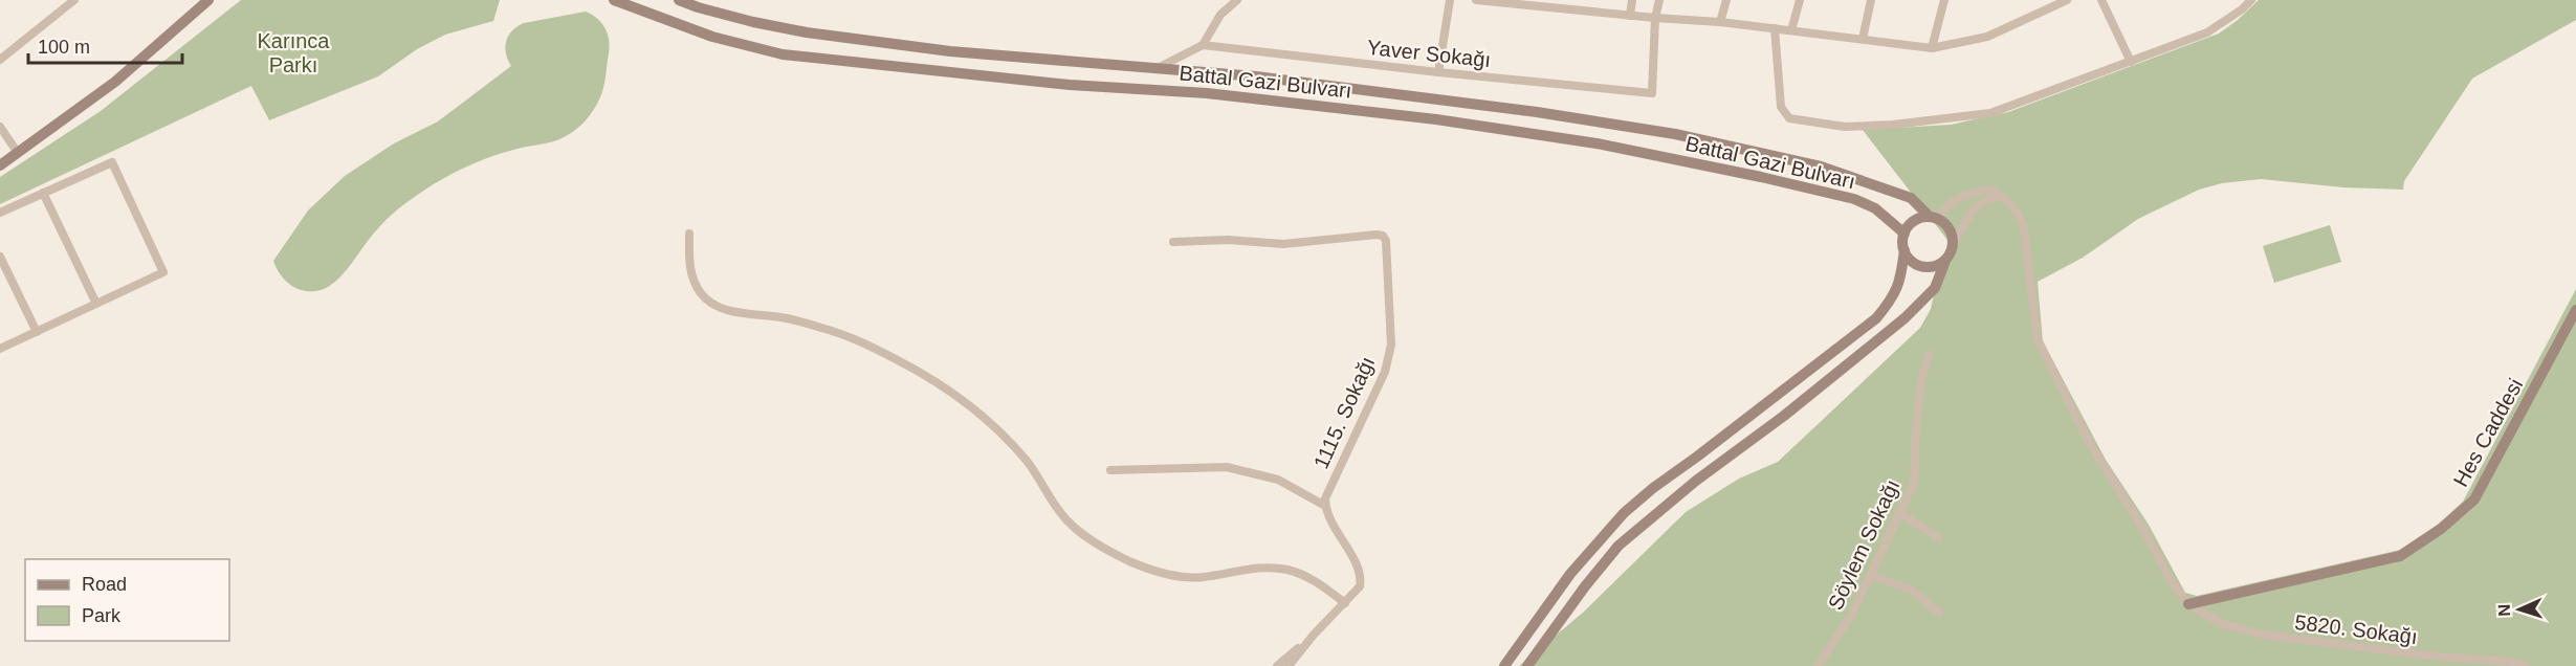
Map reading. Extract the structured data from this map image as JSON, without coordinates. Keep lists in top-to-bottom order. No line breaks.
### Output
{"streets":{"street":["Yaver Sokağı","Battal Gazi Bulvarı","1115. Sokağı","Hes Caddesi","Söylem Sokağı","5820. Sokağı"]},"crossings":[["Hes Caddesi","5820. Sokağı"]],"parks":["Karınca Parkı"],"legend":["Road","Park"],"scale_bar":"100 m","north":"left"}
